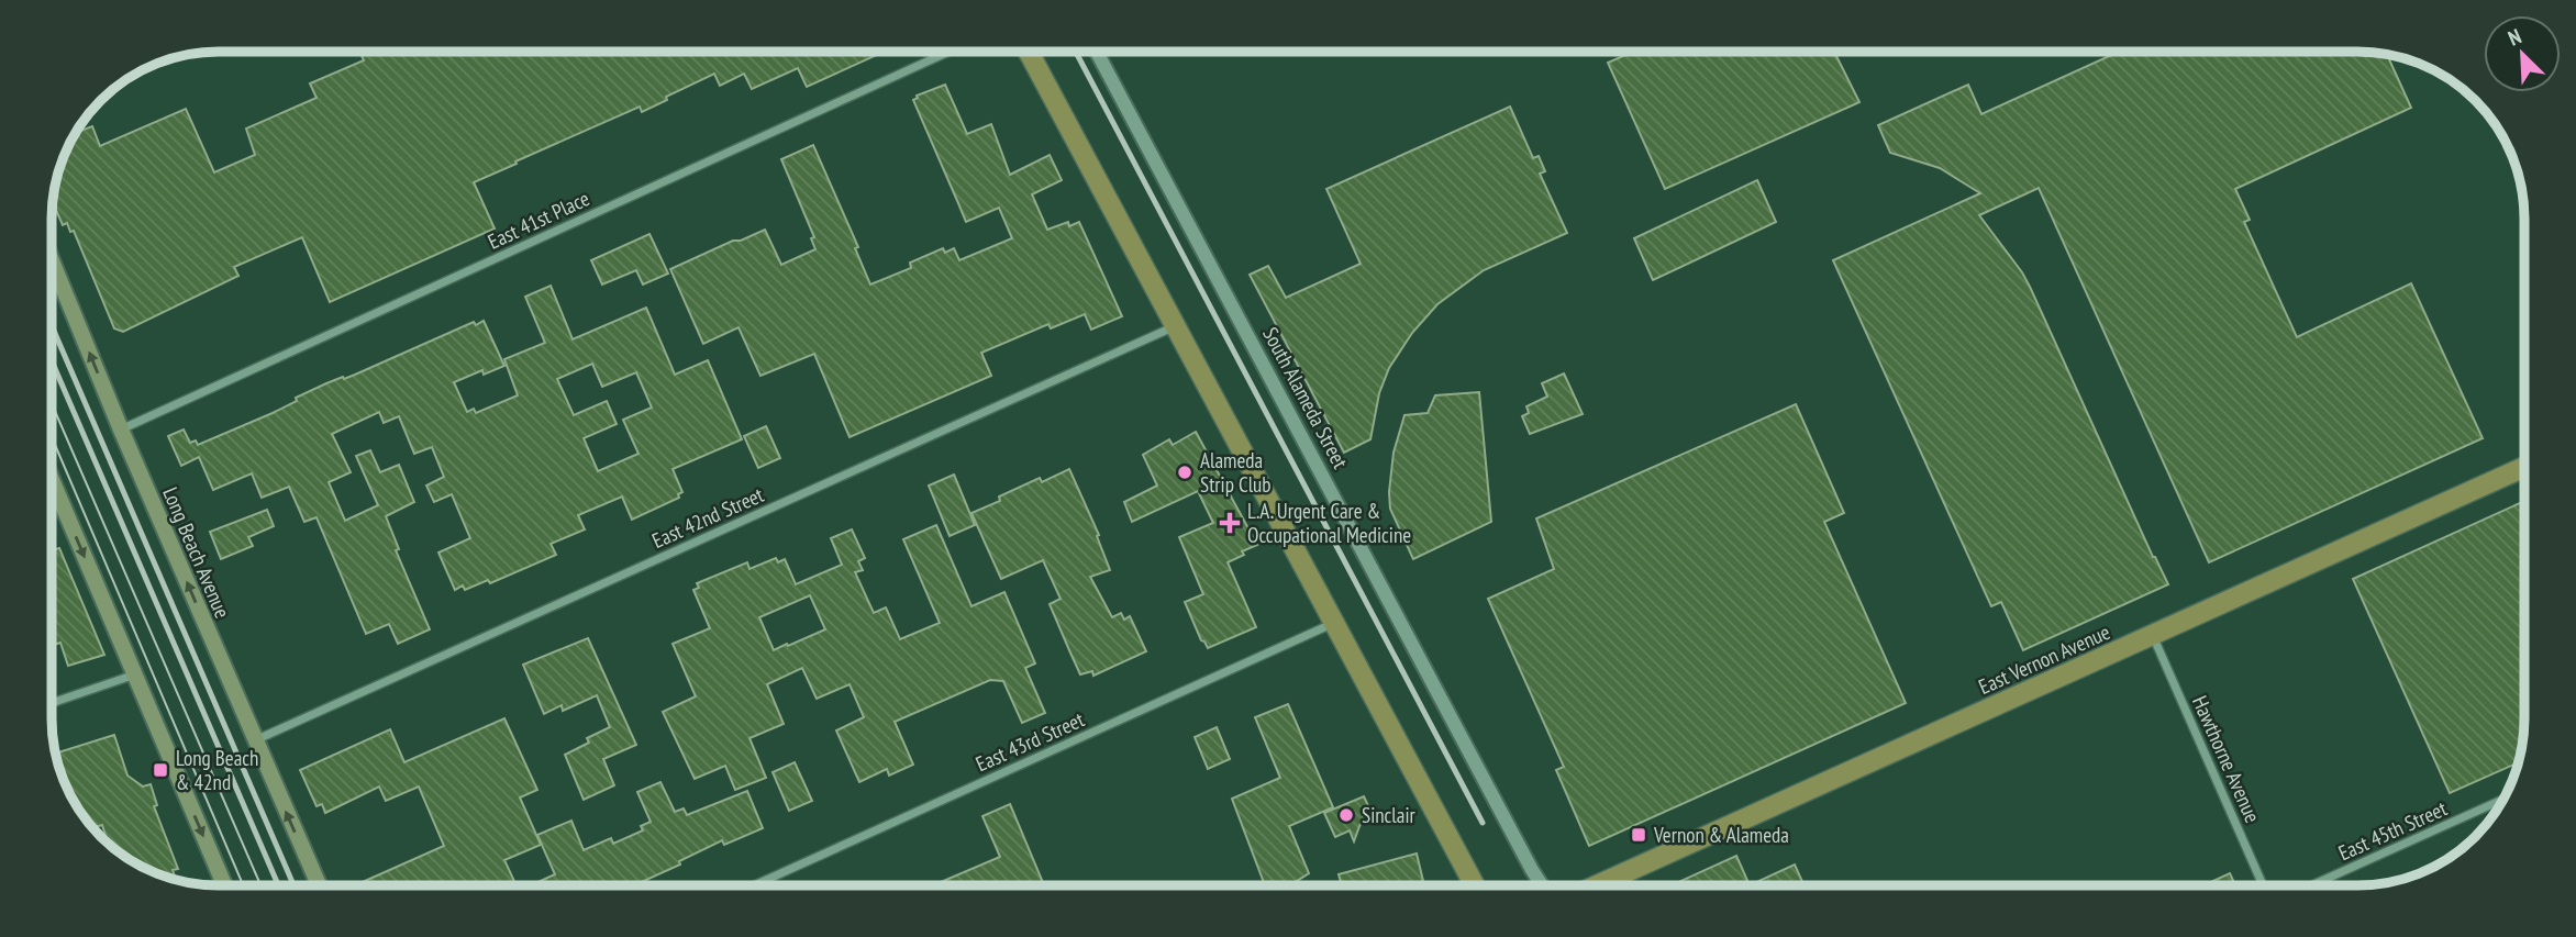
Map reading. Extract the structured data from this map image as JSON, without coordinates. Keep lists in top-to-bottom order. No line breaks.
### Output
{"streets":{"main road":["Long Beach Avenue","East Vernon Avenue"],"street":["East 41st Place","South Alameda Street","East 42nd Street","East 43rd Street","Hawthorne Avenue","East 45th Street"]},"crossings":[["East 41st Place","Long Beach Avenue"],["East 42nd Street","Long Beach Avenue"],["East Vernon Avenue","Hawthorne Avenue"]],"places":{"other":["Alameda Strip Club","Sinclair"],"health":["L.A. Urgent Care & Occupational Medicine"],"transit":["Long Beach & 42nd","Vernon & Alameda"]},"north":"top left"}
